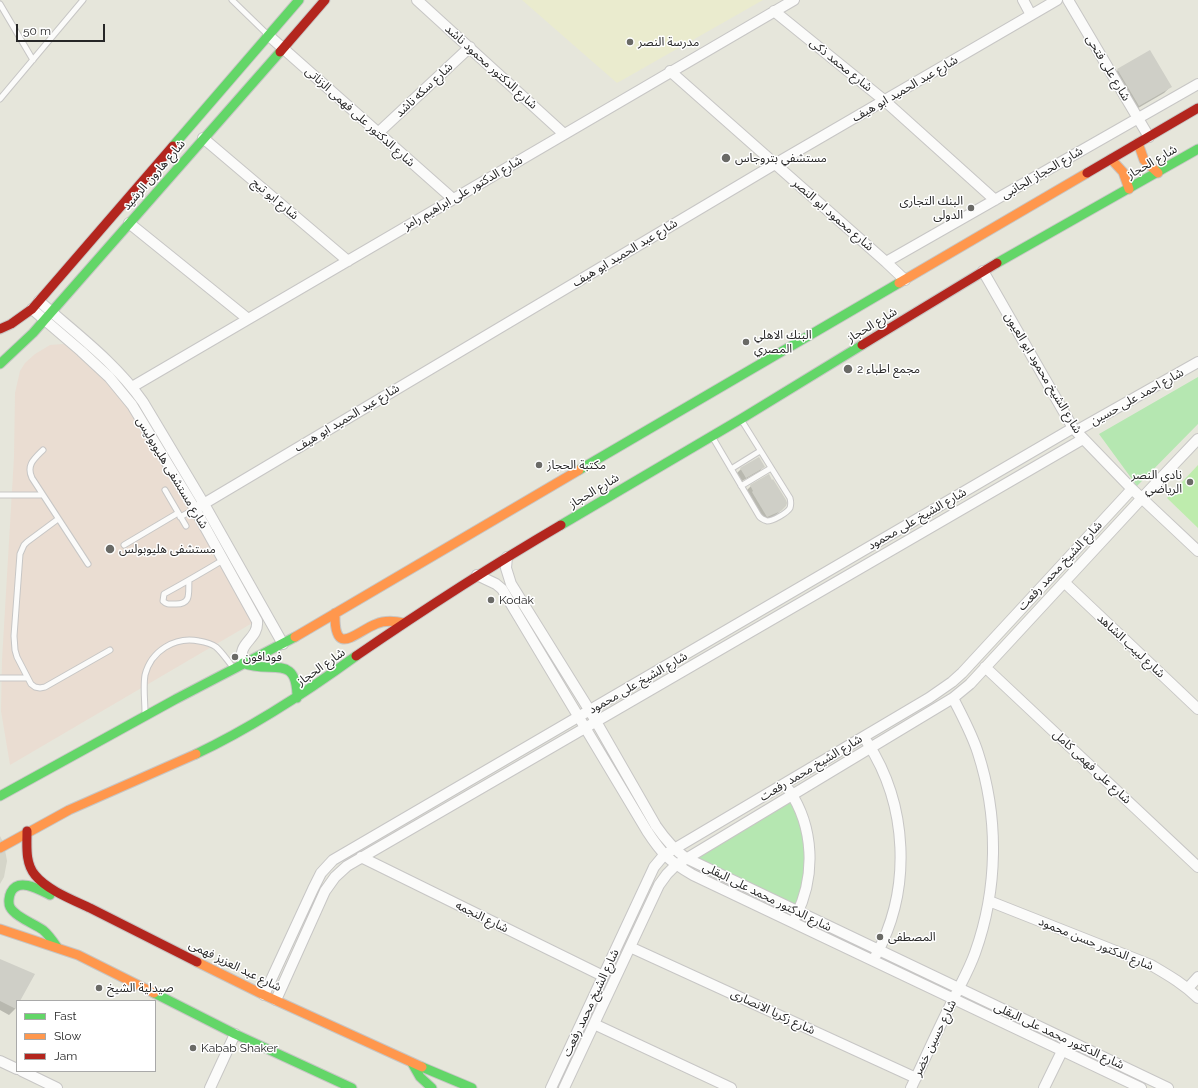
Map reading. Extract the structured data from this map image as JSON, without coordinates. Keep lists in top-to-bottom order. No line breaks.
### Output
{"streets":{"main road":["شارع الحجاز","شارع هارون الرشيد","شارع عبد العزيز فهمى"],"street":["شارع محمد ذكى","شارع الدكتور محمود ناشد","شارع على فتحى","شارع عبد الحميد ابو هيف","شارع سكه ناشد","شارع الدكتور على فهمى الزناتى","شارع الحجاز الجانبى","شارع الدكتور على ابراهيم رامز","شارع ابو تيج","شارع محمود ابو النصر","شارع الشيخ محمود ابو العيون","شارع احمد على حسين","شارع مستشفى هليوبوليس","شارع الشيخ على محمود","شارع الشيخ محمد رفعت","شارع لبيب الشاهد","شارع على فهمى كامل","شارع الدكتور محمد على البقلى","شارع النجمه","شارع الدكتور حسن محمود","شارع زكريا الانصارى","شارع حسين خضر"]},"crossings":[["شارع محمد ذكى","شارع عبد الحميد ابو هيف"],["شارع محمد ذكى","شارع الحجاز الجانبى"],["شارع محمد ذكى","شارع الدكتور على ابراهيم رامز"],["شارع الدكتور محمود ناشد","شارع سكه ناشد"],["شارع الدكتور محمود ناشد","شارع الدكتور على ابراهيم رامز"],["شارع على فتحى","شارع الحجاز"],["شارع على فتحى","شارع الحجاز الجانبى"],["شارع عبد الحميد ابو هيف","شارع محمود ابو النصر"],["شارع عبد الحميد ابو هيف","شارع مستشفى هليوبوليس"],["شارع سكه ناشد","شارع الدكتور على فهمى الزناتى"],["شارع الدكتور على فهمى الزناتى","شارع هارون الرشيد"],["شارع الدكتور على فهمى الزناتى","شارع الدكتور على ابراهيم رامز"],["شارع الحجاز","شارع محمود ابو النصر"],["شارع الحجاز","شارع الشيخ محمود ابو العيون"],["شارع الحجاز","شارع مستشفى هليوبوليس"],["شارع الحجاز","شارع الدكتور محمد على البقلى"],["شارع الحجاز","شارع عبد العزيز فهمى"],["شارع الحجاز الجانبى","شارع محمود ابو النصر"],["شارع هارون الرشيد","شارع ابو تيج"],["شارع هارون الرشيد","شارع مستشفى هليوبوليس"],["شارع الدكتور على ابراهيم رامز","شارع ابو تيج"],["شارع الدكتور على ابراهيم رامز","شارع محمود ابو النصر"],["شارع الدكتور على ابراهيم رامز","شارع مستشفى هليوبوليس"],["شارع الشيخ محمود ابو العيون","شارع احمد على حسين"],["شارع الشيخ محمود ابو العيون","شارع الشيخ على محمود"],["شارع الشيخ محمود ابو العيون","شارع الشيخ محمد رفعت"],["شارع احمد على حسين","شارع الشيخ على محمود"],["شارع الشيخ على محمود","شارع الدكتور محمد على البقلى"],["شارع الشيخ على محمود","شارع النجمه"],["شارع الشيخ على محمود","شارع عبد العزيز فهمى"],["شارع الشيخ محمد رفعت","شارع لبيب الشاهد"],["شارع الشيخ محمد رفعت","شارع على فهمى كامل"],["شارع الشيخ محمد رفعت","شارع الدكتور محمد على البقلى"],["شارع الشيخ محمد رفعت","شارع النجمه"],["شارع الشيخ محمد رفعت","شارع زكريا الانصارى"],["شارع الشيخ محمد رفعت","شارع حسين خضر"],["شارع الدكتور محمد على البقلى","شارع حسين خضر"],["شارع الدكتور حسن محمود","شارع حسين خضر"],["شارع زكريا الانصارى","شارع حسين خضر"]],"places":["مدرسة النصر","مستشفي بتروجاس","البنك التجارى الدولى","البنك الاهلي المصري","مجمع اطباء 2","مكتبة الحجاز","نادي النصر الرياضي","مستشفى هليوبولس","Kodak","فودافون","المصطفى","صيدلية الشيخ","Kabab Shaker"],"legend":["Fast","Slow","Jam"],"scale_bar":"50 m"}
